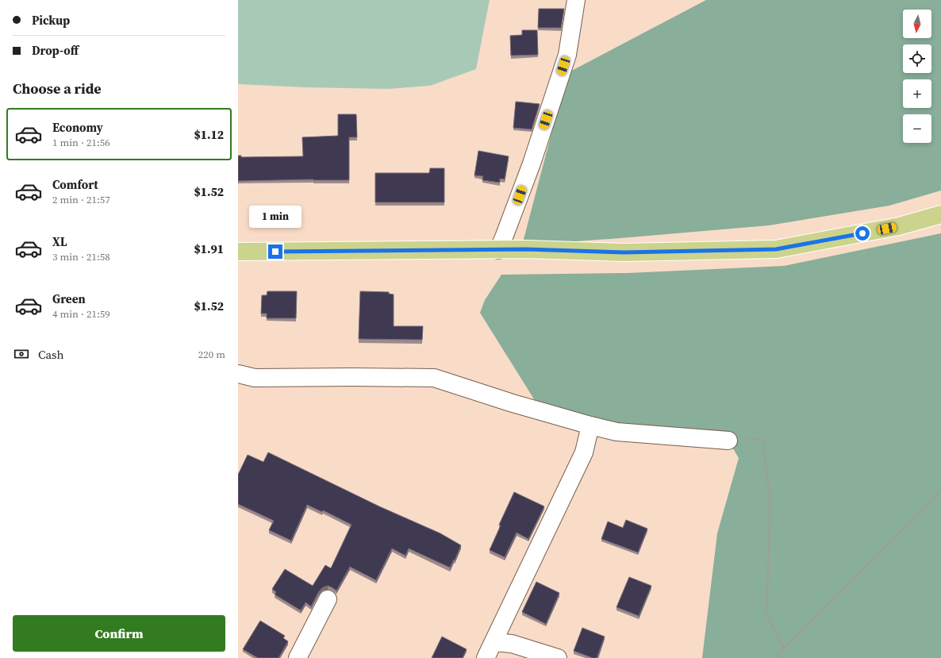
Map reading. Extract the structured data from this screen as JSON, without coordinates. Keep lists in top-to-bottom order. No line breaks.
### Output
{"north":"bottom","page":{"banner":["Pickup","Drop-off"],"map_buttons":["+","−"],"heading":"Choose a ride","list":[{"name":"Economy","note":"1 min · 21:56","value":"$1.12"},{"name":"Comfort","note":"2 min · 21:57","value":"$1.52"},{"name":"XL","note":"3 min · 21:58","value":"$1.91"},{"name":"Green","note":"4 min · 21:59","value":"$1.52"}],"bubble":"1 min","pay":["Cash","220 m"],"buttons":"Confirm"}}
